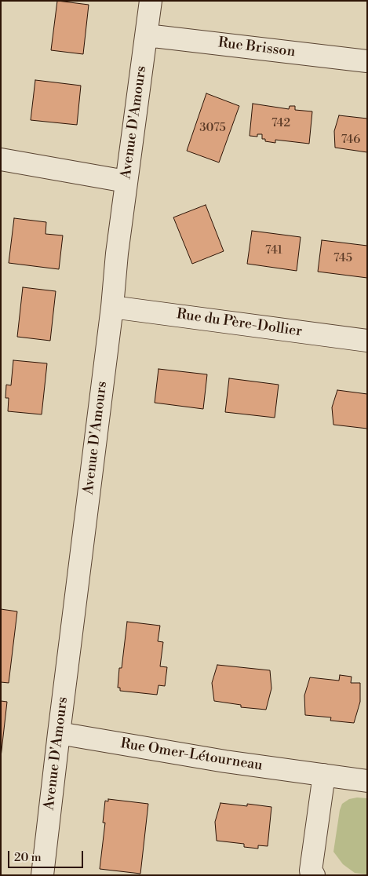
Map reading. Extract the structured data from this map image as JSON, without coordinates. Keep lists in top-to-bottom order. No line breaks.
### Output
{"streets":{"street":["Rue Brisson","Avenue D'Amours","Rue du Père-Dollier","Rue Omer-Létourneau"]},"crossings":[["Rue Brisson","Avenue D'Amours"],["Avenue D'Amours","Rue du Père-Dollier"],["Avenue D'Amours","Rue Omer-Létourneau"]],"house_numbers":["742","3075","746","741","745"],"scale_bar":"20 m"}
